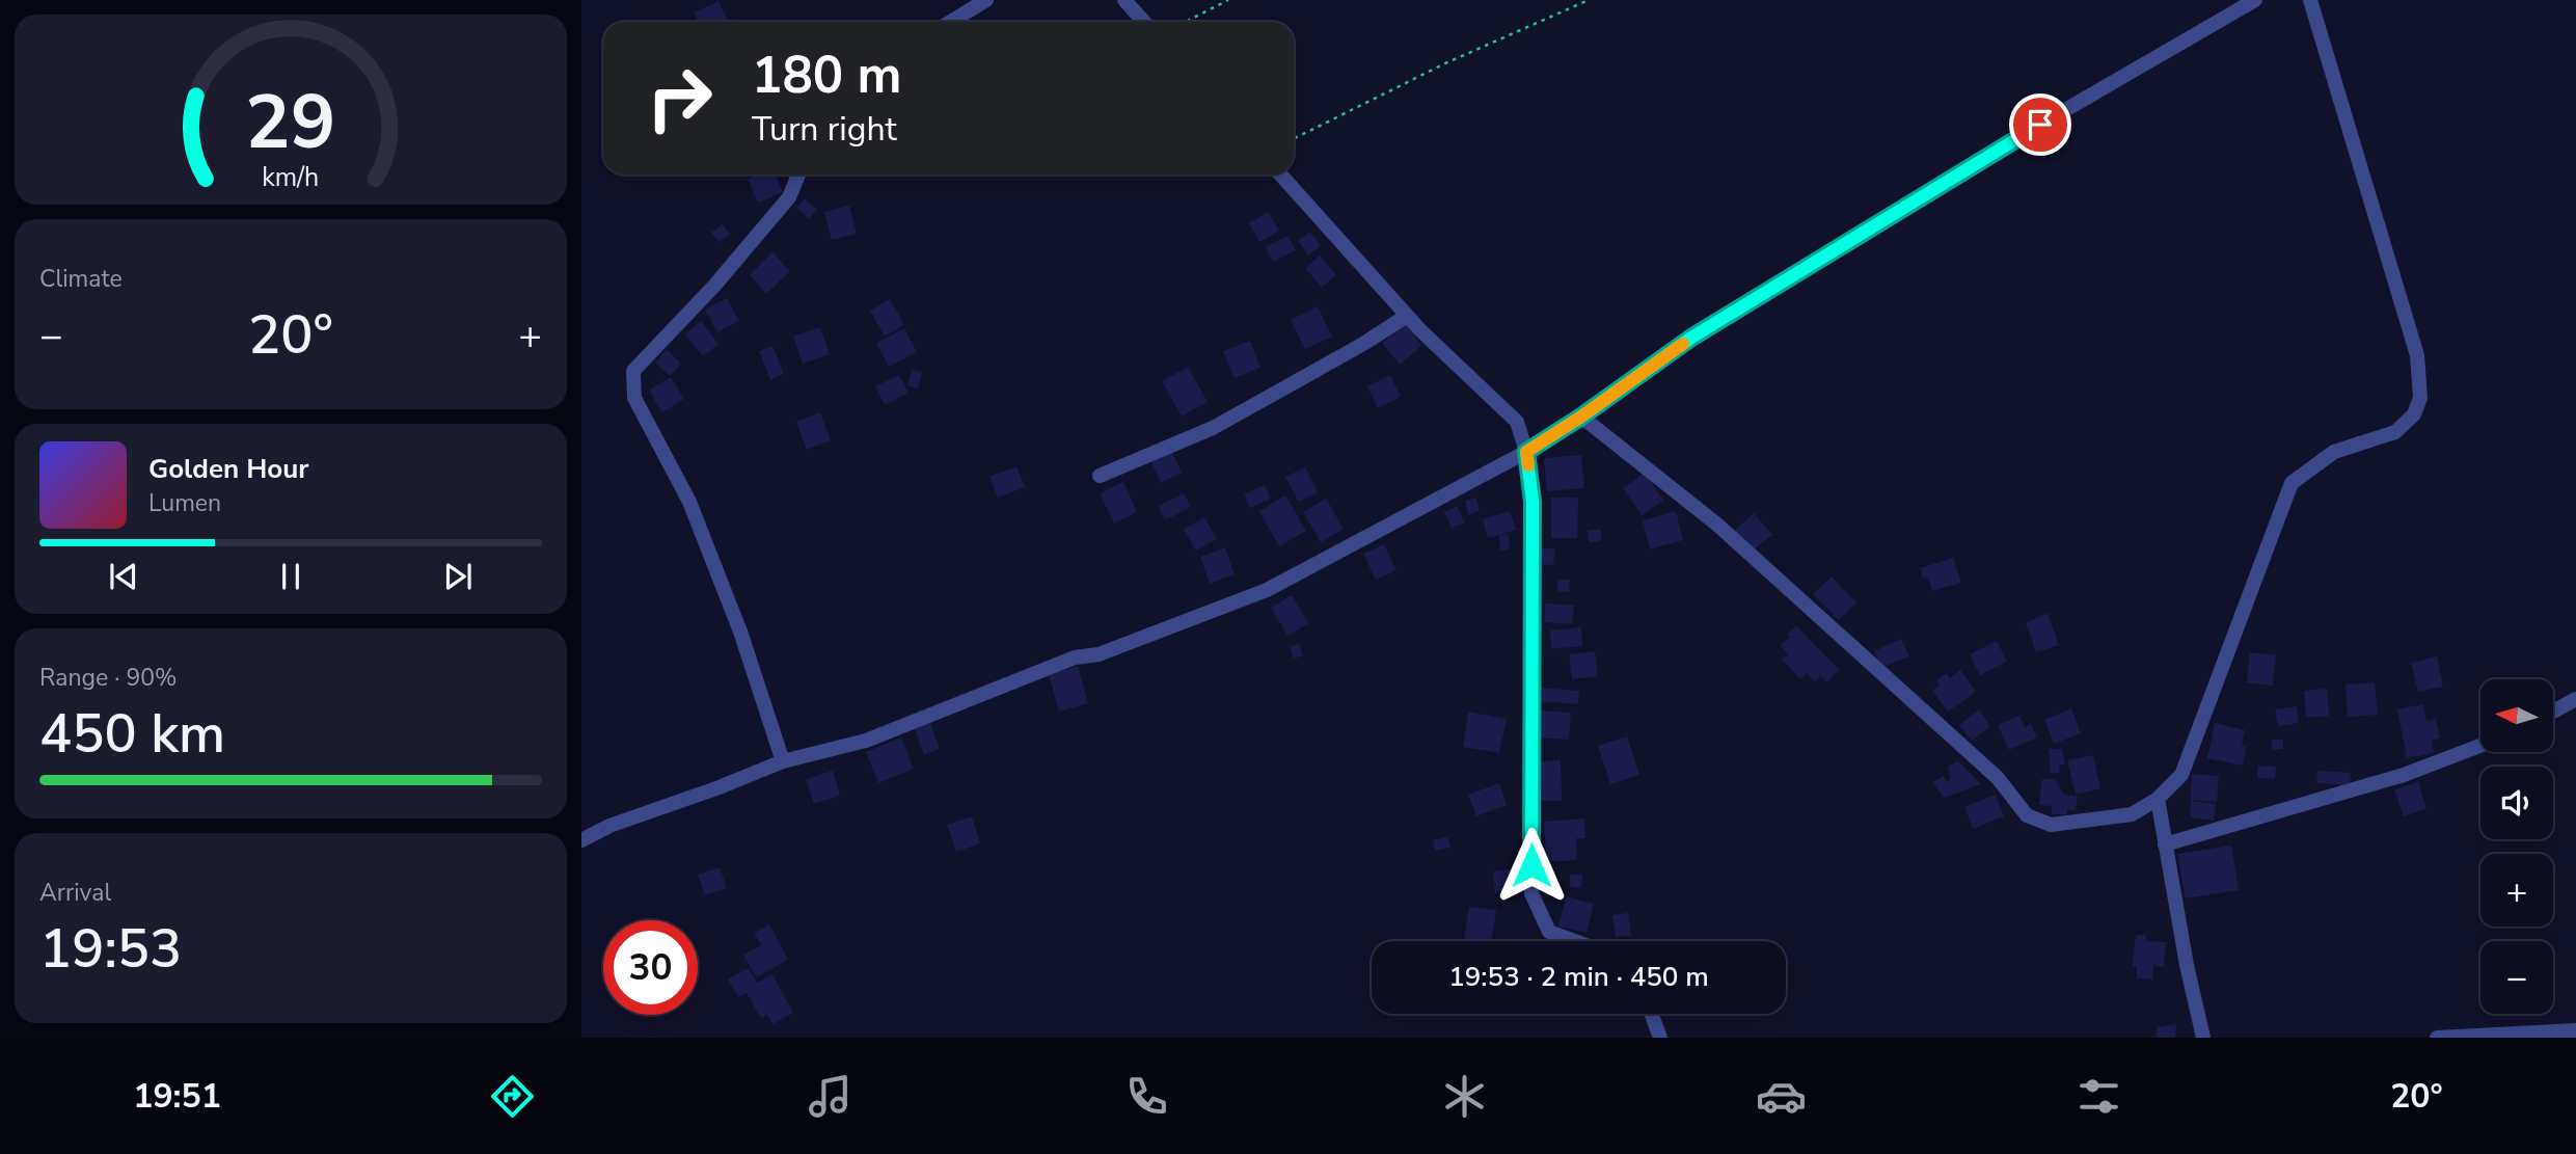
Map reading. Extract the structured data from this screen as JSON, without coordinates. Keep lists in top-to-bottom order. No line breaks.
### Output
{"north":"left","page":{"turn":["180 m","Turn right"],"tile":["Climate",["Range · 90%","450 km"],["Arrival","19:53"]],"heat":["−","20°","+"],"song":["Golden Hour","Lumen"],"map_buttons":["+","−"],"limit":"30","trip":"19:53 · 2 min · 450 m","tabs":["19:51","20°"],"gauge":["29","km/h"]}}
